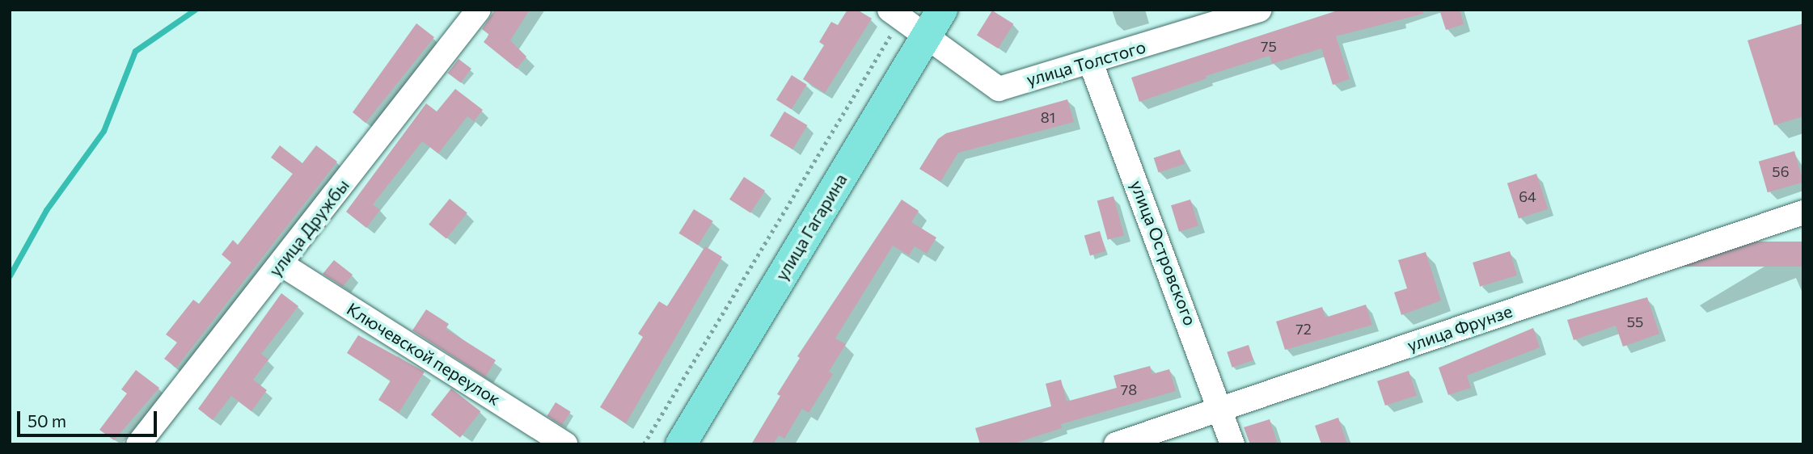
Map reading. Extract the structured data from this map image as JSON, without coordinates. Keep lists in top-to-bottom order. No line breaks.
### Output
{"streets":{"main road":["улица Гагарина"],"street":["улица Толстого","улица Дружбы","улица Островского","улица Фрунзе","Ключевской переулок"]},"crossings":[["улица Толстого","улица Гагарина"],["улица Толстого","улица Островского"],["улица Дружбы","Ключевской переулок"],["улица Островского","улица Фрунзе"]],"house_numbers":["75","81","56","64","55","72","78"],"scale_bar":"50 m"}
